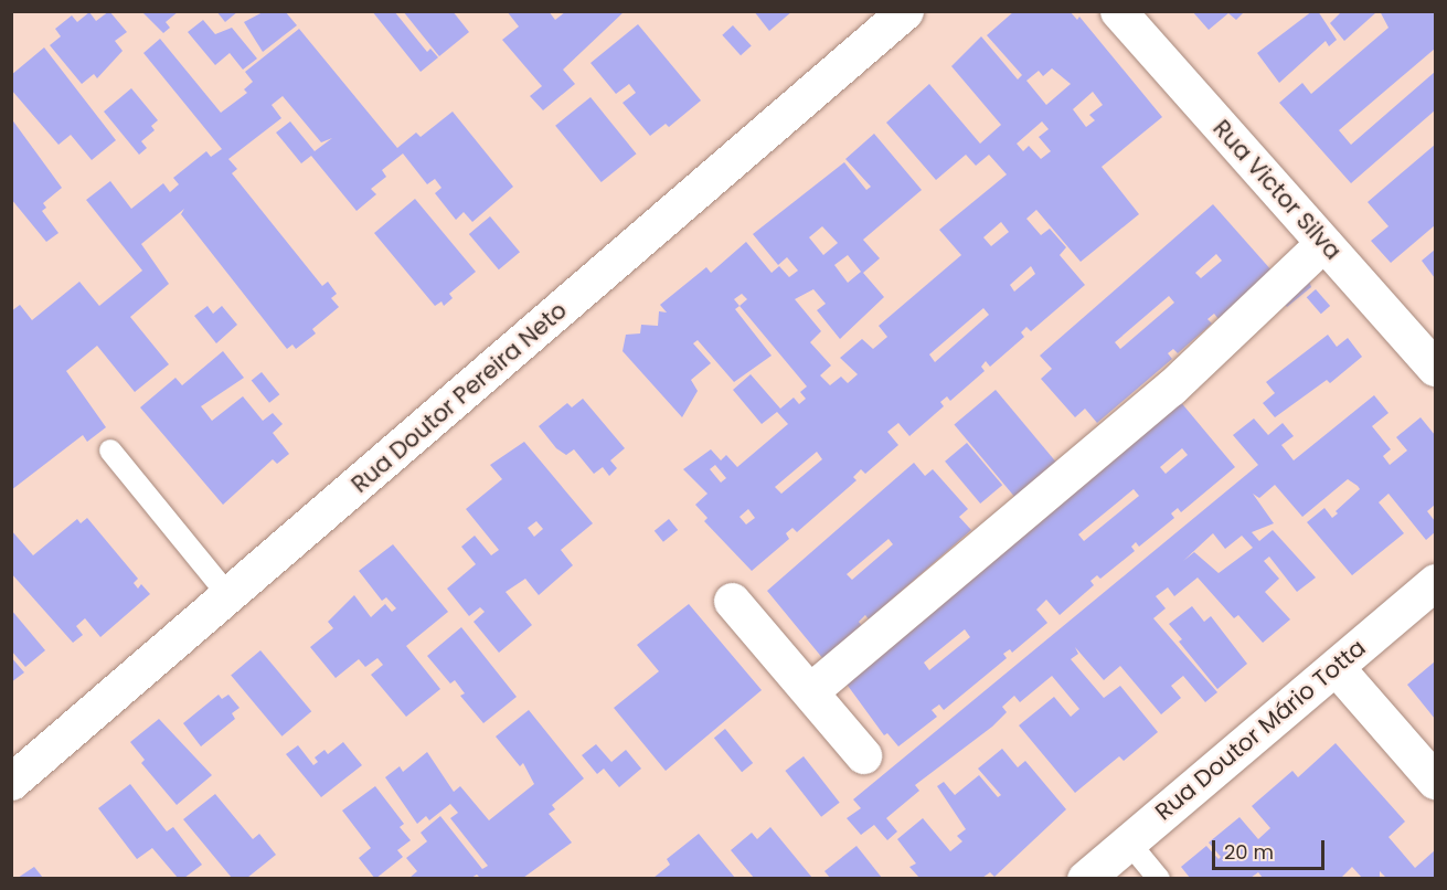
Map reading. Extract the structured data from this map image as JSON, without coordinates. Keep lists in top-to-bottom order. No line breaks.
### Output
{"streets":{"street":["Rua Victor Silva","Rua Doutor Pereira Neto","Rua Doutor Mário Totta"]},"scale_bar":"20 m"}
